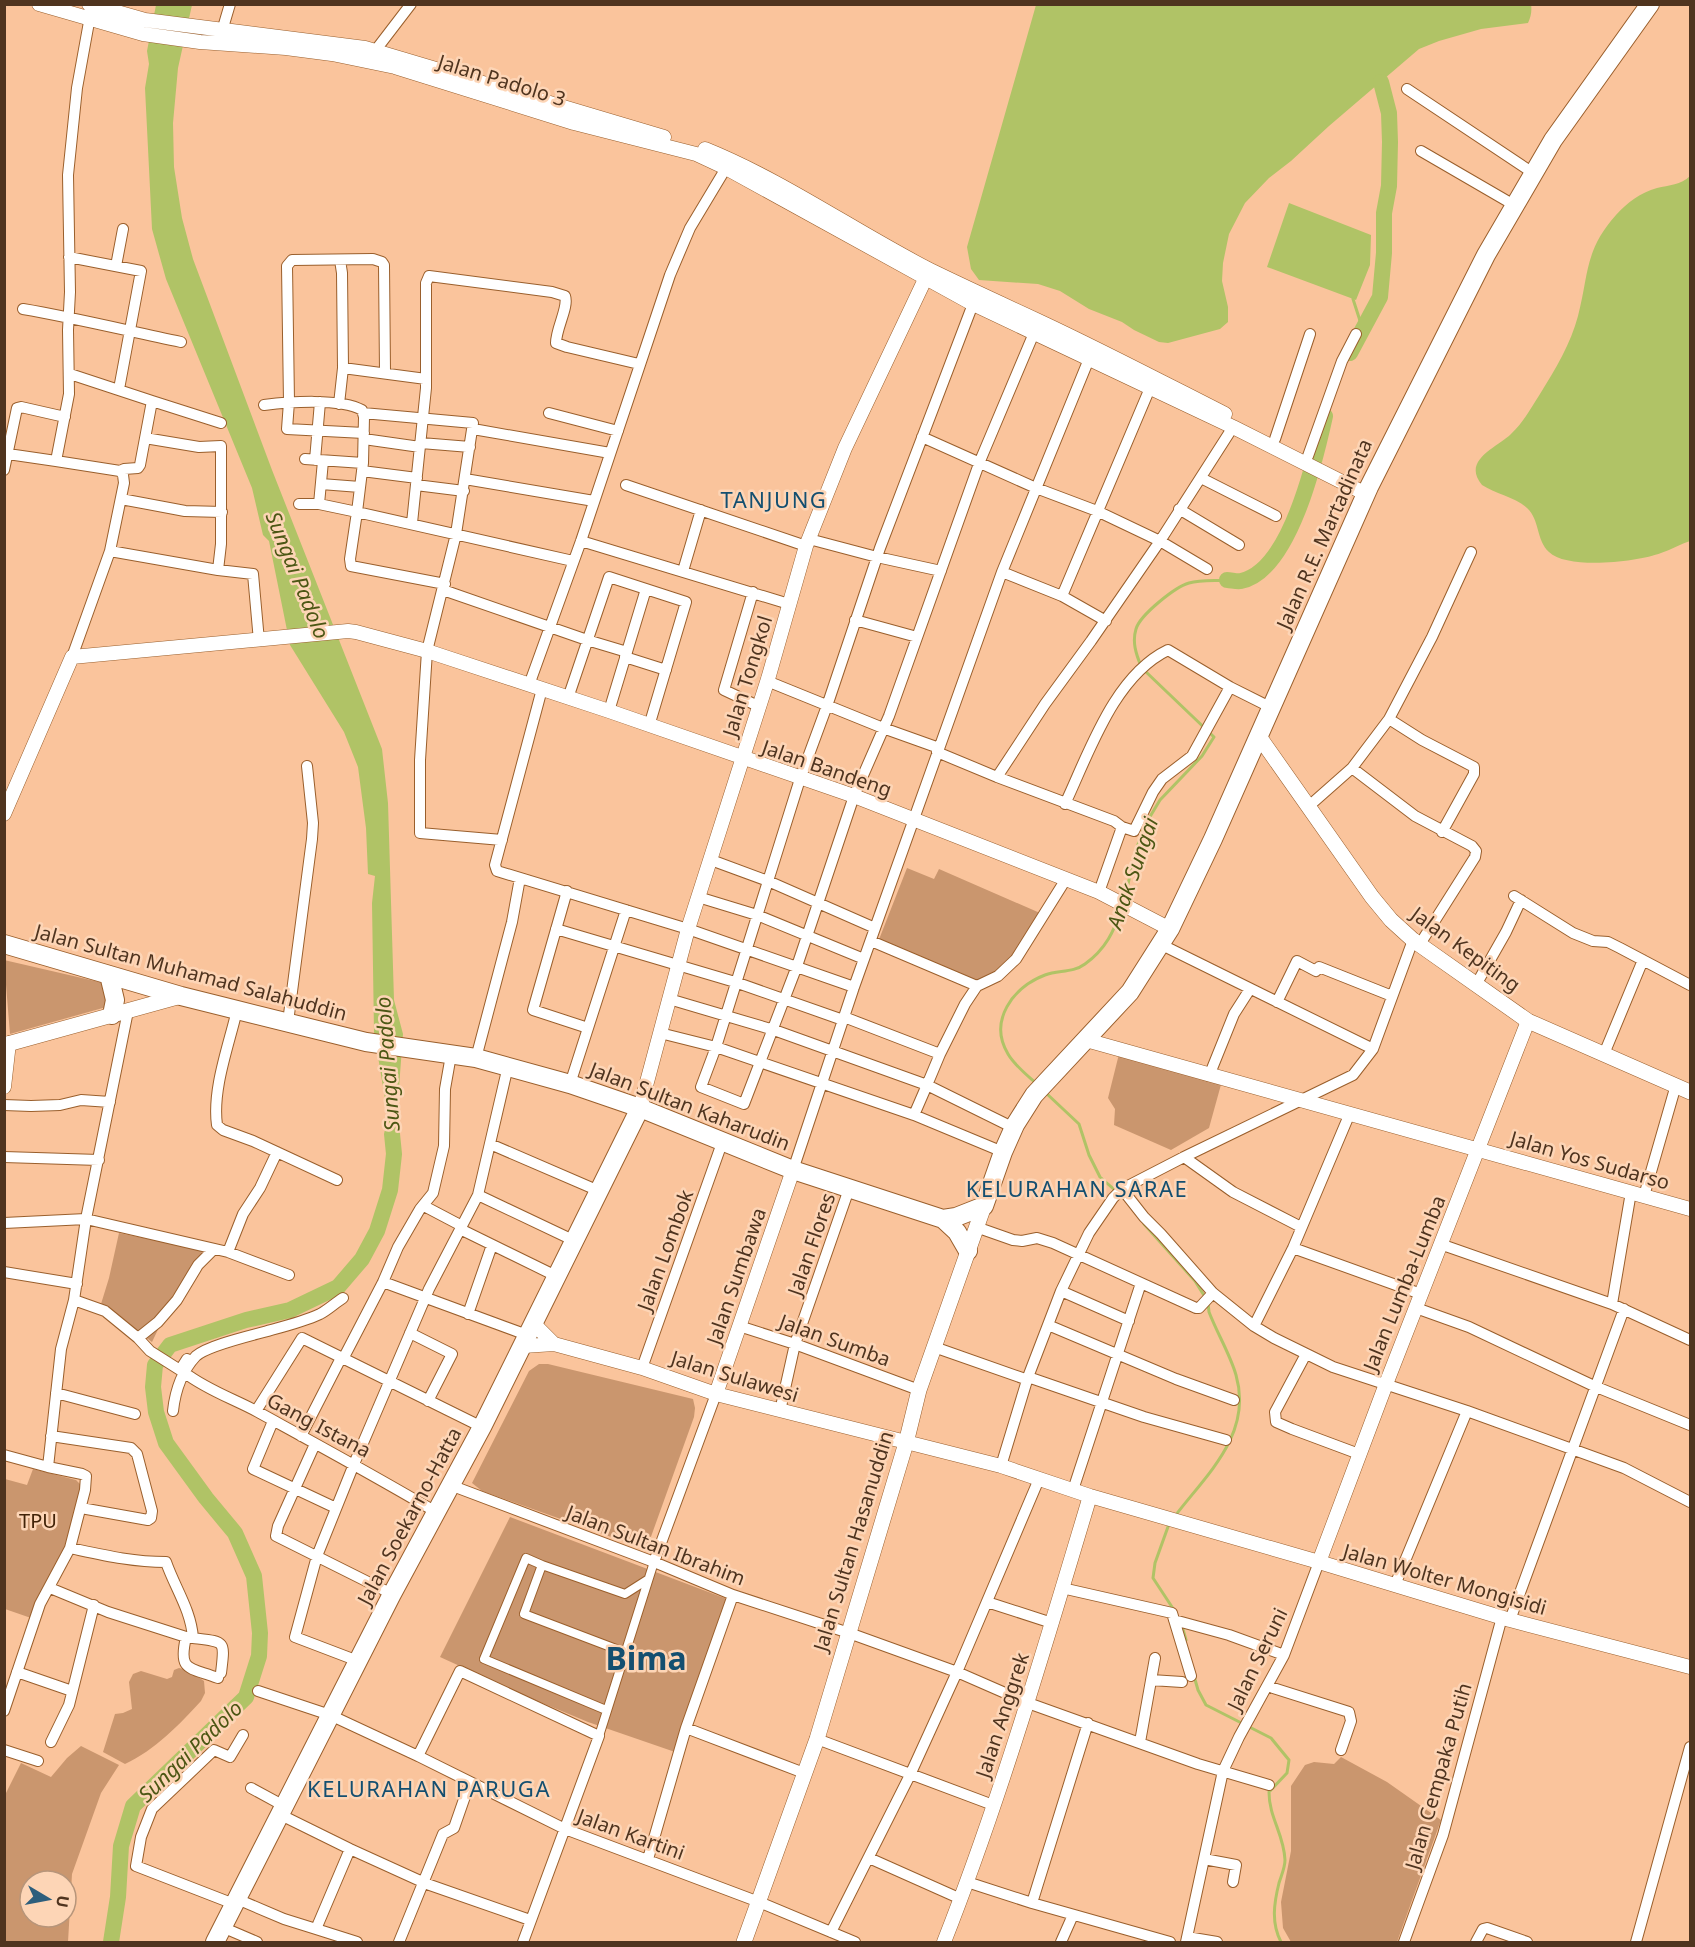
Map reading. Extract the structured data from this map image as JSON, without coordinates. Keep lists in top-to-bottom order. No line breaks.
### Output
{"streets":{"highway":["Jalan R.E. Martadinata","Jalan Sultan Muhamad Salahuddin","Jalan Sultan Kaharudin","Jalan Soekarno-Hatta","Jalan Sultan Hasanuddin"],"main road":["Jalan Kepiting"],"street":["Jalan Padolo 3","Jalan Tongkol","Jalan Bandeng","Jalan Yos Sudarso","Jalan Flores","Jalan Lombok","Jalan Sumbawa","Jalan Lumba-Lumba","Jalan Sumba","Jalan Sulawesi","Gang Istana","Jalan Sultan Ibrahim","Jalan Wolter Mongisidi","Jalan Seruni","Jalan Anggrek","Jalan Cempaka Putih","Jalan Kartini"]},"crossings":[["Jalan Padolo 3","Jalan Tongkol"],["Jalan R.E. Martadinata","Jalan Bandeng"],["Jalan R.E. Martadinata","Jalan Kepiting"],["Jalan R.E. Martadinata","Jalan Yos Sudarso"],["Jalan R.E. Martadinata","Jalan Sultan Hasanuddin"],["Jalan Tongkol","Jalan Bandeng"],["Jalan Tongkol","Jalan Sultan Kaharudin"],["Jalan Tongkol","Jalan Soekarno-Hatta"],["Jalan Kepiting","Jalan Lumba-Lumba"],["Jalan Sultan Muhamad Salahuddin","Jalan Sultan Kaharudin"],["Jalan Sultan Kaharudin","Jalan Flores"],["Jalan Sultan Kaharudin","Jalan Lombok"],["Jalan Sultan Kaharudin","Jalan Sumbawa"],["Jalan Sultan Kaharudin","Jalan Soekarno-Hatta"],["Jalan Yos Sudarso","Jalan Lumba-Lumba"],["Jalan Flores","Jalan Sumba"],["Jalan Flores","Jalan Sulawesi"],["Jalan Lombok","Jalan Sulawesi"],["Jalan Sumbawa","Jalan Sumba"],["Jalan Sumbawa","Jalan Sulawesi"],["Jalan Lumba-Lumba","Jalan Wolter Mongisidi"],["Jalan Lumba-Lumba","Jalan Seruni"],["Jalan Sumba","Jalan Sultan Hasanuddin"],["Jalan Sulawesi","Jalan Soekarno-Hatta"],["Jalan Sulawesi","Jalan Sultan Hasanuddin"],["Gang Istana","Jalan Soekarno-Hatta"],["Jalan Soekarno-Hatta","Jalan Sultan Ibrahim"],["Jalan Soekarno-Hatta","Jalan Kartini"],["Jalan Sultan Hasanuddin","Jalan Sultan Ibrahim"],["Jalan Sultan Hasanuddin","Jalan Kartini"],["Jalan Sultan Ibrahim","Jalan Seruni"],["Jalan Sultan Ibrahim","Jalan Anggrek"],["Jalan Wolter Mongisidi","Jalan Seruni"],["Jalan Wolter Mongisidi","Jalan Anggrek"],["Jalan Wolter Mongisidi","Jalan Cempaka Putih"]],"districts":["TANJUNG","KELURAHAN SARAE","Bima","KELURAHAN PARUGA"],"water":["Sungai Padolo","Anak Sungai"],"parks":["TPU"],"north":"right"}
